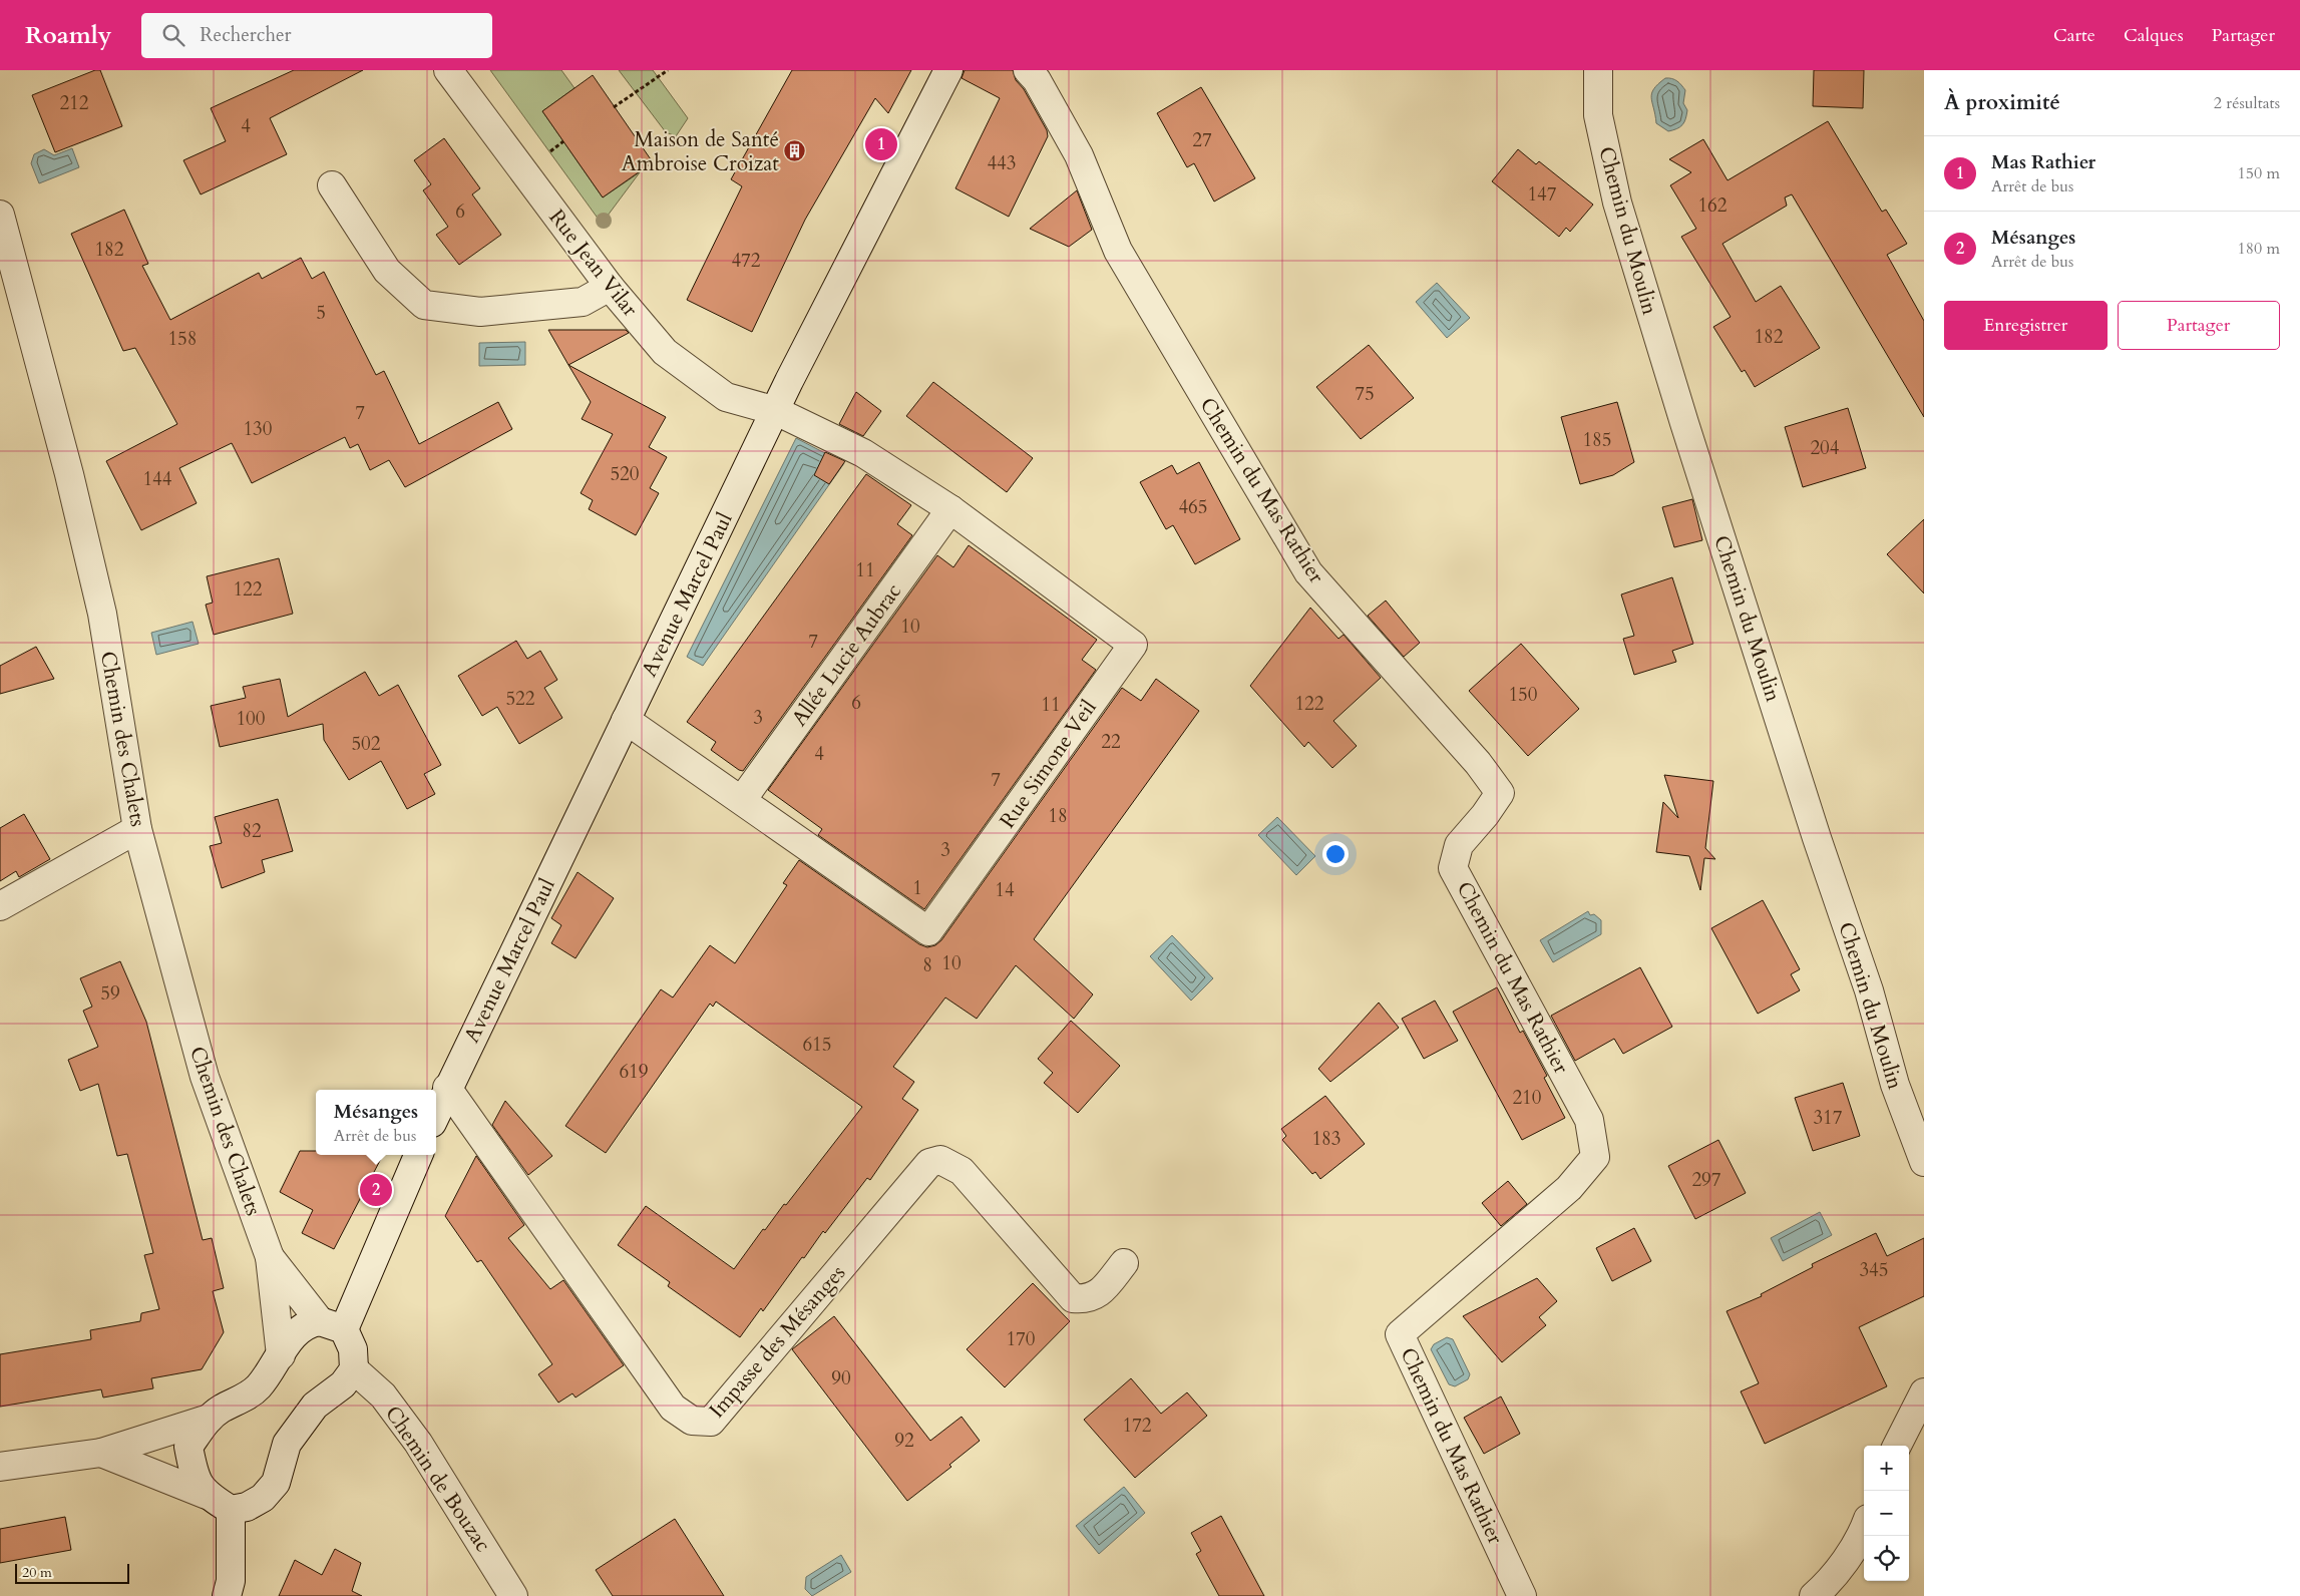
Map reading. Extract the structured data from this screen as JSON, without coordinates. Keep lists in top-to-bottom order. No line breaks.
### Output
{"streets":{"street":["Chemin du Moulin","Rue Jean Vilar","Chemin du Mas Rathier","Avenue Marcel Paul","Allée Lucie Aubrac","Chemin des Chalets","Rue Simone Veil","Impasse des Mésanges","Chemin de Bouzac"]},"crossings":[["Rue Jean Vilar","Avenue Marcel Paul"],["Rue Jean Vilar","Rue Simone Veil"],["Avenue Marcel Paul","Rue Simone Veil"],["Avenue Marcel Paul","Impasse des Mésanges"],["Allée Lucie Aubrac","Rue Simone Veil"],["Chemin des Chalets","Chemin de Bouzac"]],"places":{"building":["Maison de Santé Ambroise Croizat"]},"house_numbers":["212","4","27","443","147","162","6","182","472","5","182","158","75","7","130","185","204","520","144","465","11","122","10","7","150","522","6","122","11","3","100","22","502","4","7","18","82","3","1","14","10","8","59","615","619","210","317","183","297","345","170","90","172","92"],"scale_bar":"20 m","page":{"header":"Roamly","search":"Rechercher","nav":["Carte","Calques","Partager"],"heading":["À proximité","2 résultats"],"pins":["1","2"],"list":[{"mark":"1","name":"Mas Rathier","note":"Arrêt de bus","value":"150 m"},{"mark":"2","name":"Mésanges","note":"Arrêt de bus","value":"180 m"}],"buttons":["Enregistrer","Partager"],"popup":["Mésanges","Arrêt de bus"],"map_buttons":["+","−"],"scale":"20 m"}}
